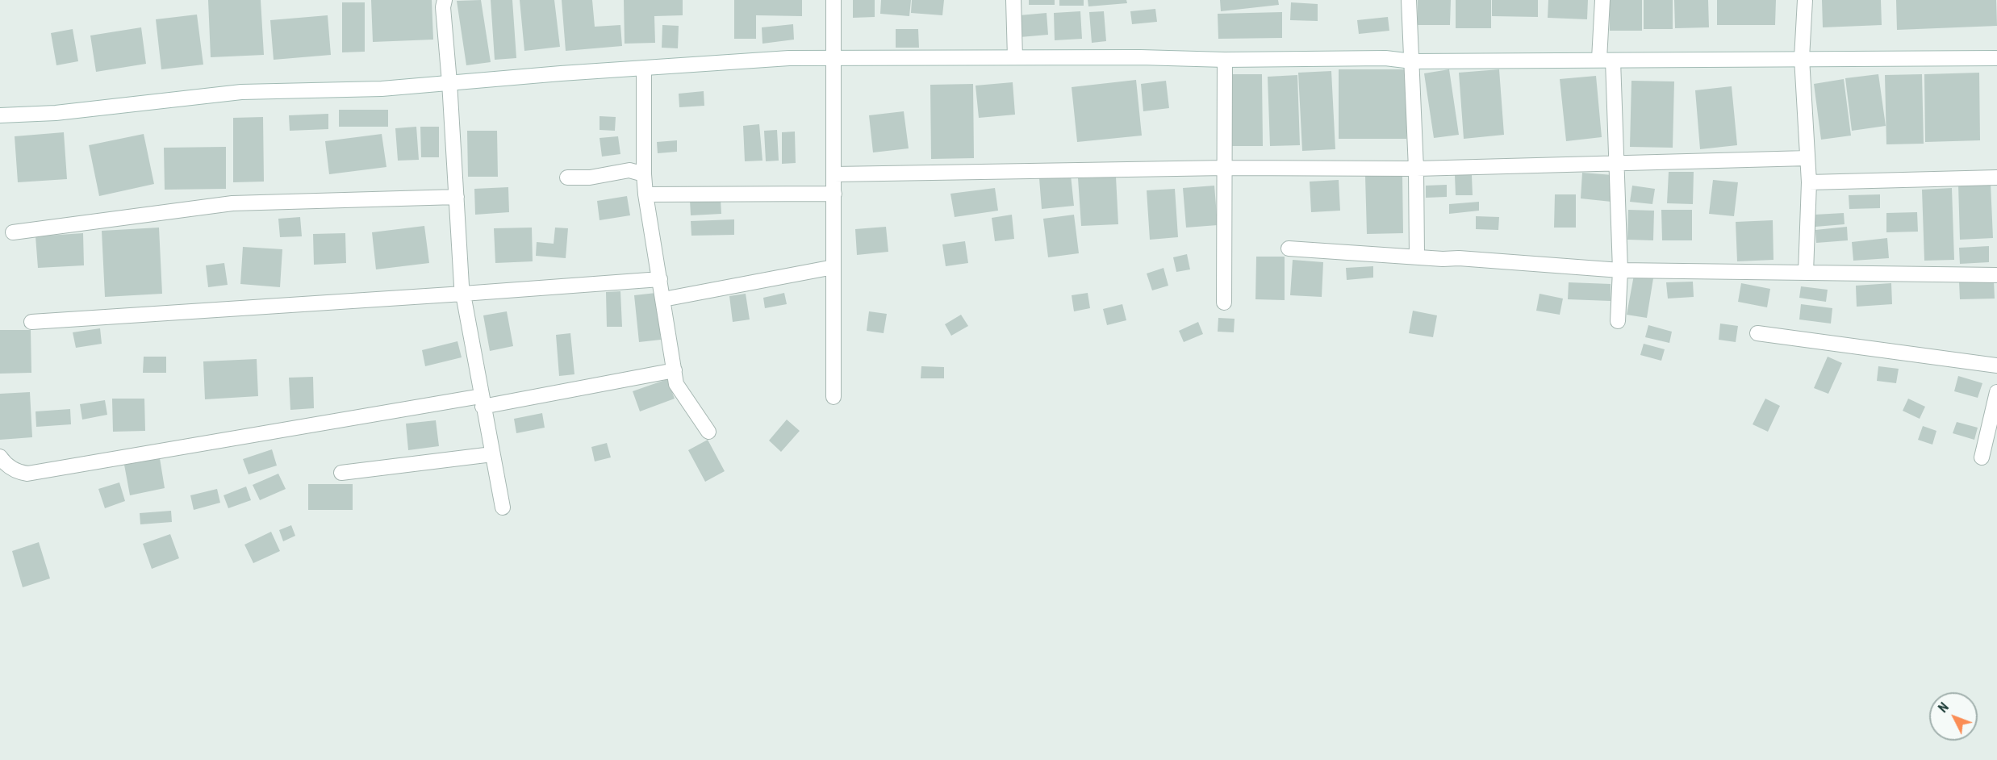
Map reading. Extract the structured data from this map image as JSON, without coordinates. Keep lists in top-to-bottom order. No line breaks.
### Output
{"north":"top left"}
